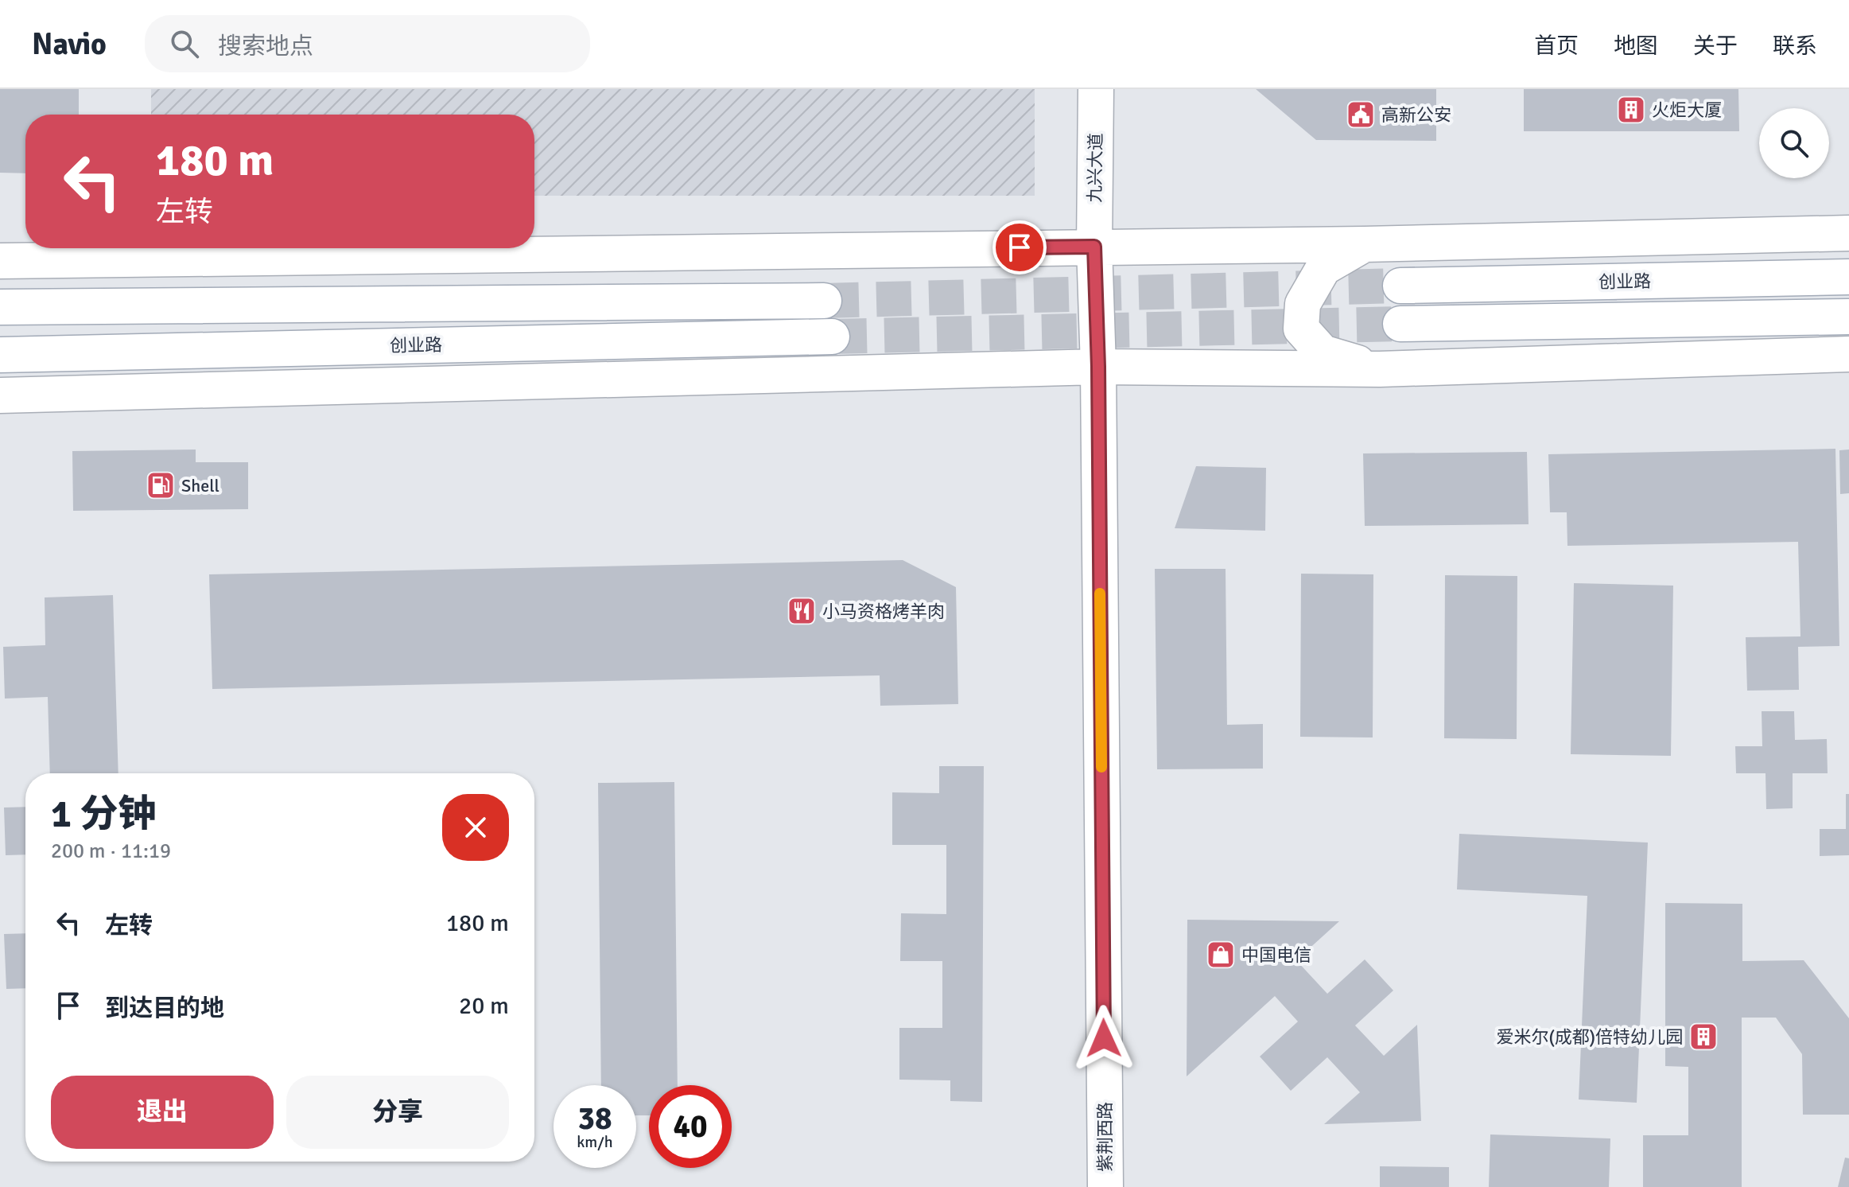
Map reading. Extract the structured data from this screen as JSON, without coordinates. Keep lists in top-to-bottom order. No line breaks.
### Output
{"streets":{"street":["九兴大道","创业路","紫荆西路"]},"crossings":[["九兴大道","紫荆西路"]],"places":{"building":["火炬大厦","爱米尔(成都)倍特幼儿园"],"public building":["高新公安"],"fuel station":["Shell"],"restaurant":["小马资格烤羊肉"],"shop":["中国电信"]},"page":{"header":"Navio","search":"搜索地点","nav":["首页","地图","关于","联系"],"turn":["180 m","左转"],"heading":["1 分钟","200 m · 11:19"],"list":[{"name":"左转","value":"180 m"},{"name":"到达目的地","value":"20 m"}],"buttons":["退出","分享"],"speed":"38 km/h","limit":"40"}}
